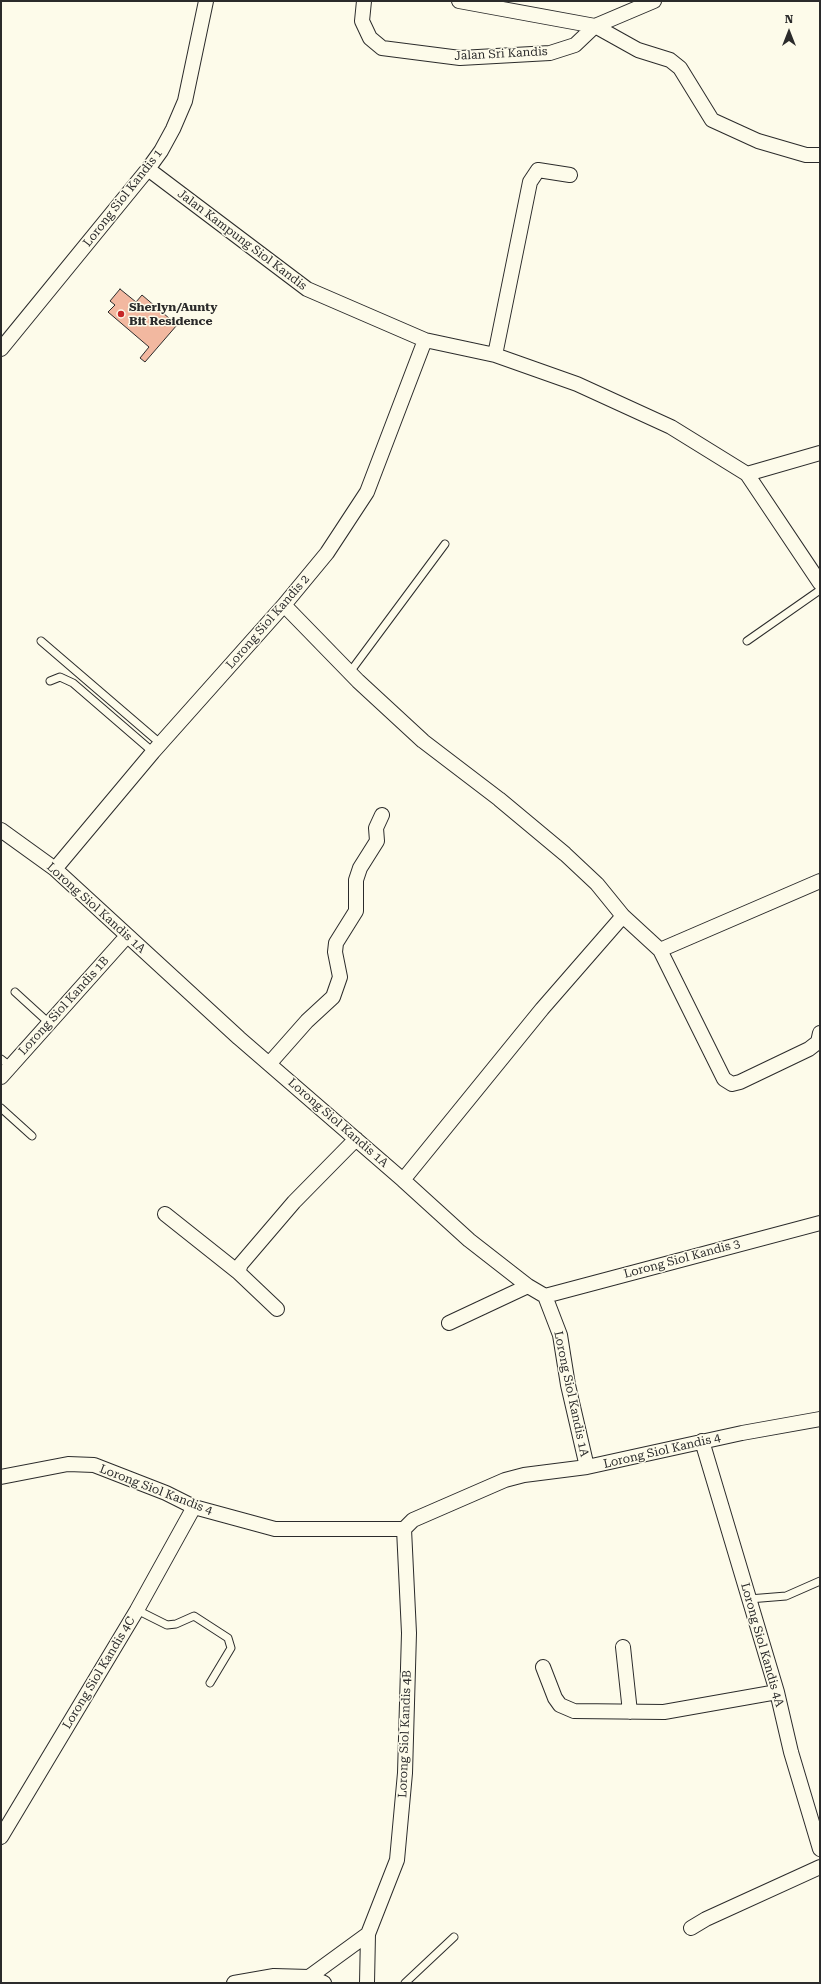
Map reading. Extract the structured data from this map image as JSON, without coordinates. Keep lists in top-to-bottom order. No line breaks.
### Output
{"streets":{"street":["Jalan Sri Kandis","Lorong Siol Kandis 1","Jalan Kampung Siol Kandis","Lorong Siol Kandis 2","Lorong Siol Kandis 1A","Lorong Siol Kandis 1B","Lorong Siol Kandis 3","Lorong Siol Kandis 4","Lorong Siol Kandis 4A","Lorong Siol Kandis 4C","Lorong Siol Kandis 4B"]},"crossings":[["Lorong Siol Kandis 1","Jalan Kampung Siol Kandis"],["Jalan Kampung Siol Kandis","Lorong Siol Kandis 2"],["Lorong Siol Kandis 2","Lorong Siol Kandis 1A"],["Lorong Siol Kandis 1A","Lorong Siol Kandis 1B"],["Lorong Siol Kandis 1A","Lorong Siol Kandis 3"],["Lorong Siol Kandis 1A","Lorong Siol Kandis 4"],["Lorong Siol Kandis 4","Lorong Siol Kandis 4A"],["Lorong Siol Kandis 4","Lorong Siol Kandis 4C"],["Lorong Siol Kandis 4","Lorong Siol Kandis 4B"]],"places":["Sherlyn/Aunty Bit Residence"],"north":"top"}
